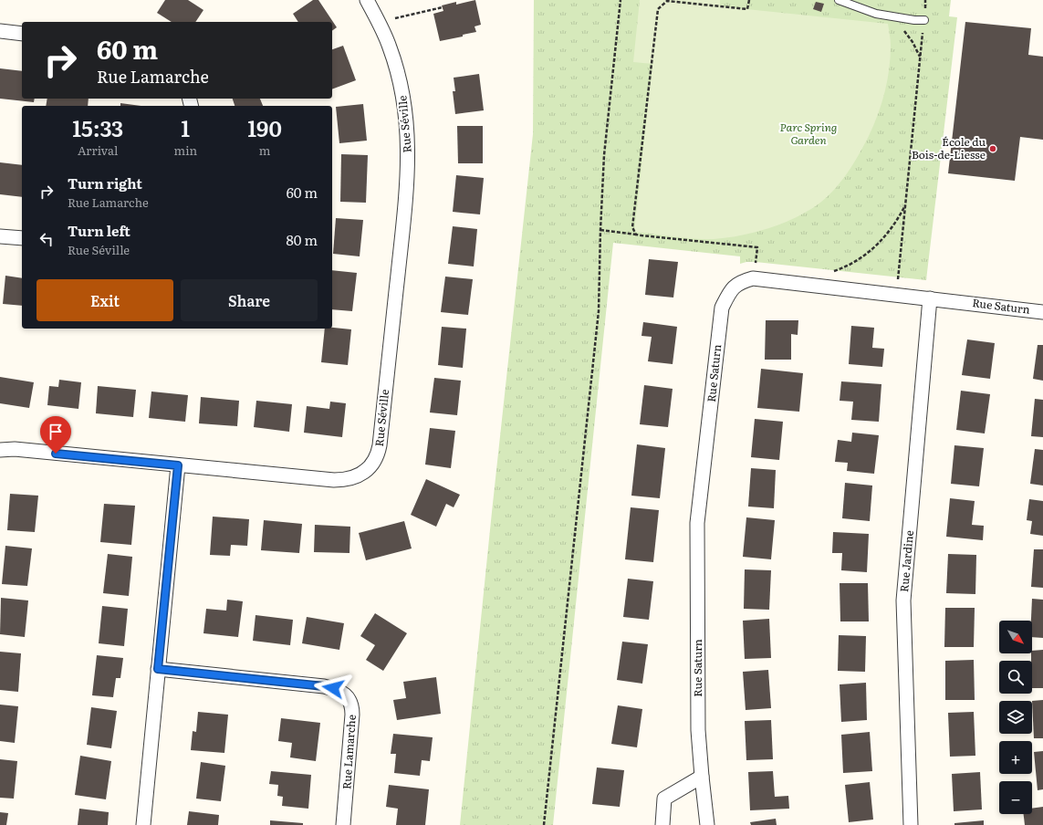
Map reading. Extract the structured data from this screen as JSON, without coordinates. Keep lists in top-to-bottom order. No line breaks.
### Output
{"streets":{"street":["Rue Séville","Rue Saturn","Rue Jardine","Rue Lamarche"]},"crossings":[["Rue Saturn","Rue Jardine"]],"parks":["Parc Spring Garden"],"places":["École du Bois-de-Liesse"],"north":"bottom right","page":{"turn":["60 m","Rue Lamarche"],"eta":["15:33","Arrival","1","min","190","m"],"list":[{"name":"Turn right","note":"Rue Lamarche","value":"60 m"},{"name":"Turn left","note":"Rue Séville","value":"80 m"}],"buttons":["Exit","Share"],"map_buttons":["+","−"]}}
